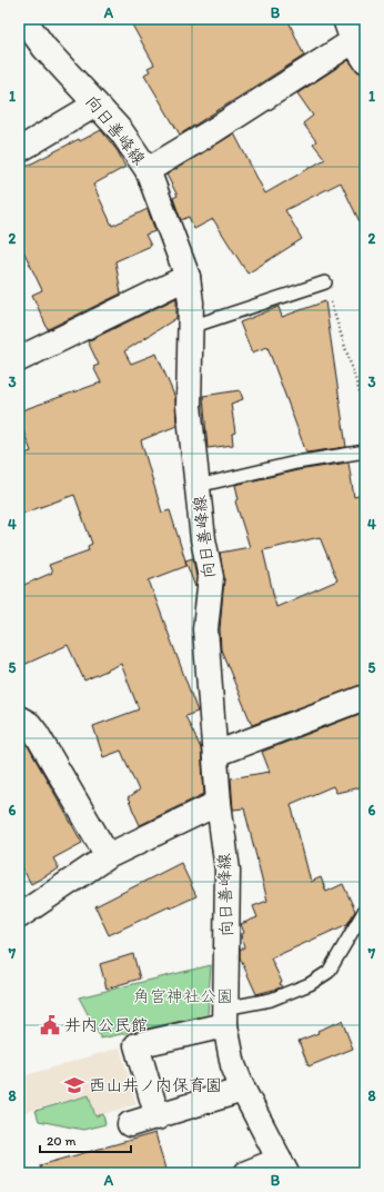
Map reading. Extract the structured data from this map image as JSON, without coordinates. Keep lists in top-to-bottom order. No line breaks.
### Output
{"streets":{"street":["向日善峰線"]},"parks":["角宮神社公園"],"places":{"public building":["井内公民館"],"school or university":["西山井ノ内保育園"]},"scale_bar":"20 m","grid":{"columns":["A","B"],"rows":["1","2","3","4","5","6","7","8"]}}
